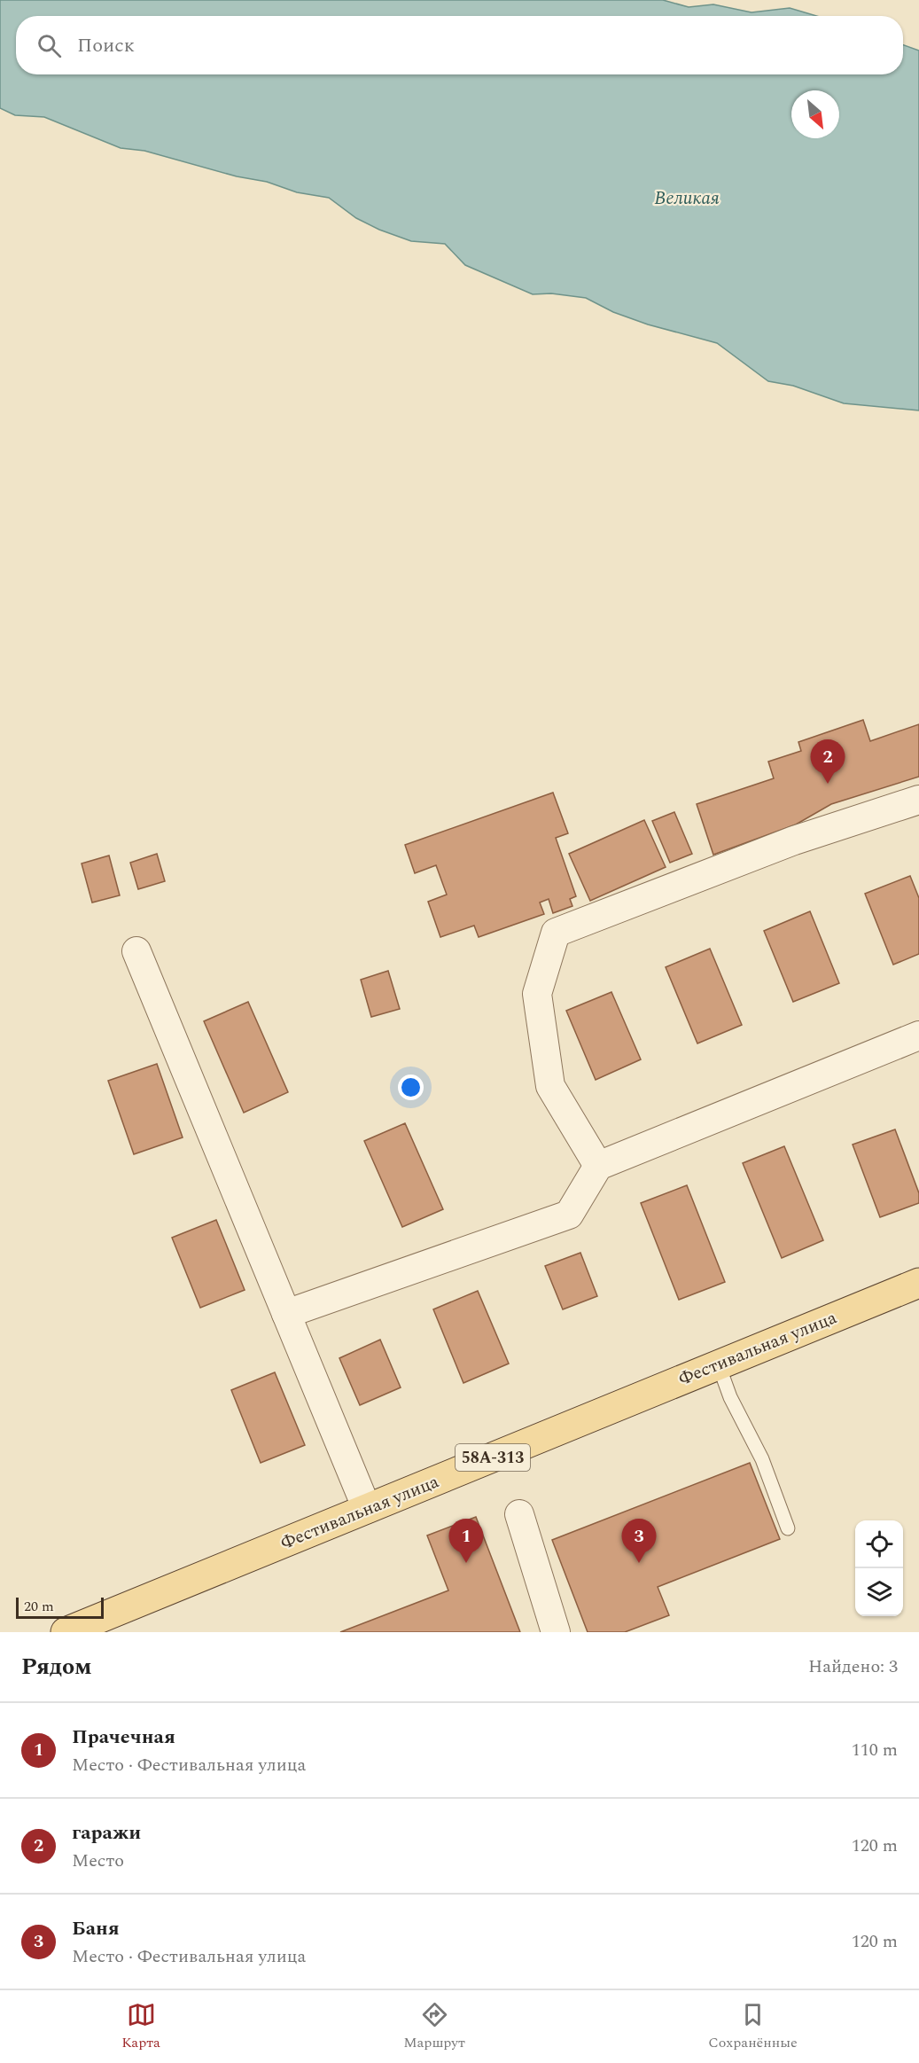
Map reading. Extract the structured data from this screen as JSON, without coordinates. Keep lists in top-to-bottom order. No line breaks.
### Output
{"streets":{"main road":["Фестивальная улица","58А-313"]},"water":["Великая"],"scale_bar":"20 m","north":"bottom right","page":{"search":"Поиск","pins":["2","1","3"],"scale":"20 m","heading":["Рядом","Найдено: 3"],"list":[{"mark":"1","name":"Прачечная","note":"Место · Фестивальная улица","value":"110 m"},{"mark":"2","name":"гаражи","note":"Место","value":"120 m"},{"mark":"3","name":"Баня","note":"Место · Фестивальная улица","value":"120 m"}],"nav":["Карта","Маршрут","Сохранённые"]}}
